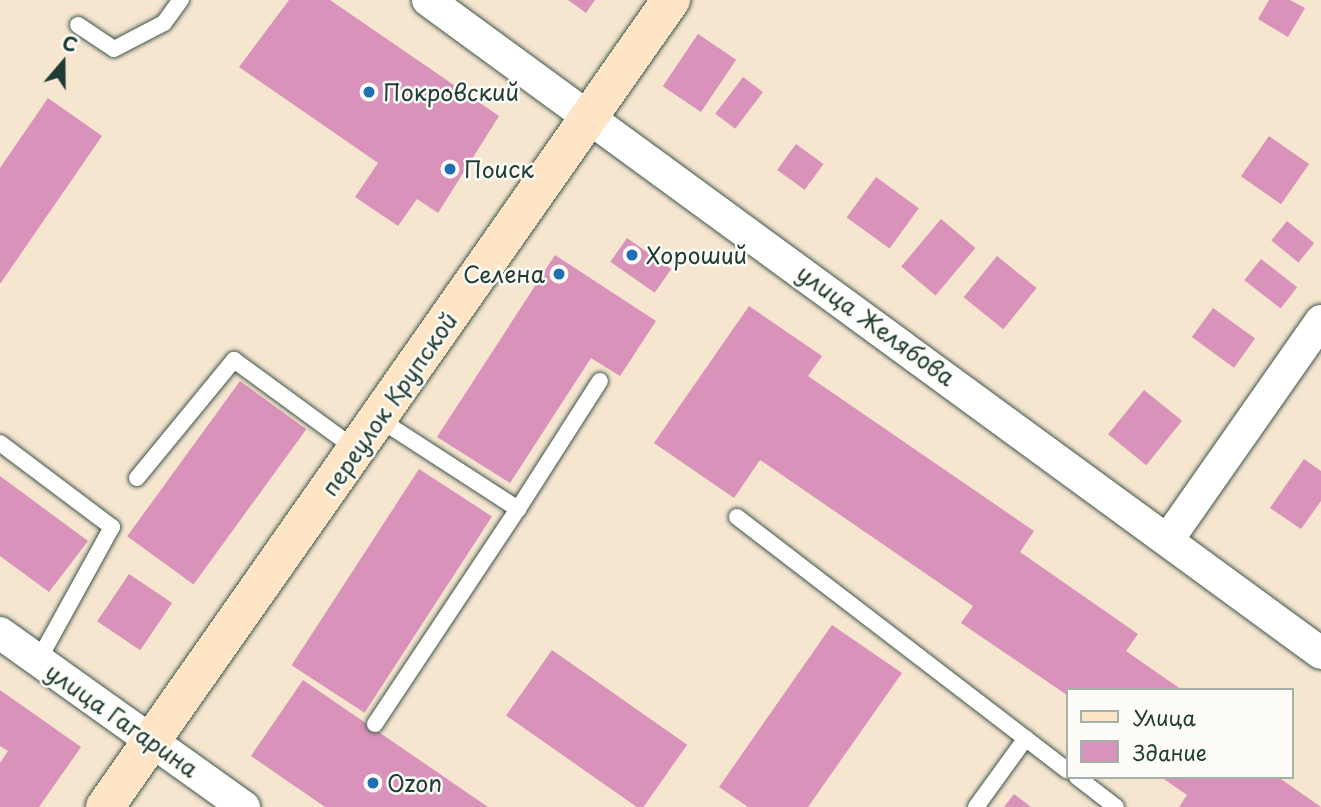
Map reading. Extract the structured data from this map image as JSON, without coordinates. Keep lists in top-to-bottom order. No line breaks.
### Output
{"streets":{"street":["улица Желябова","переулок Крупской","улица Гагарина"]},"crossings":[["улица Желябова","переулок Крупской"],["переулок Крупской","улица Гагарина"]],"places":["Покровский","Поиск","Хороший","Селена","Ozon"],"legend":["Улица","Здание"],"north":"top"}
